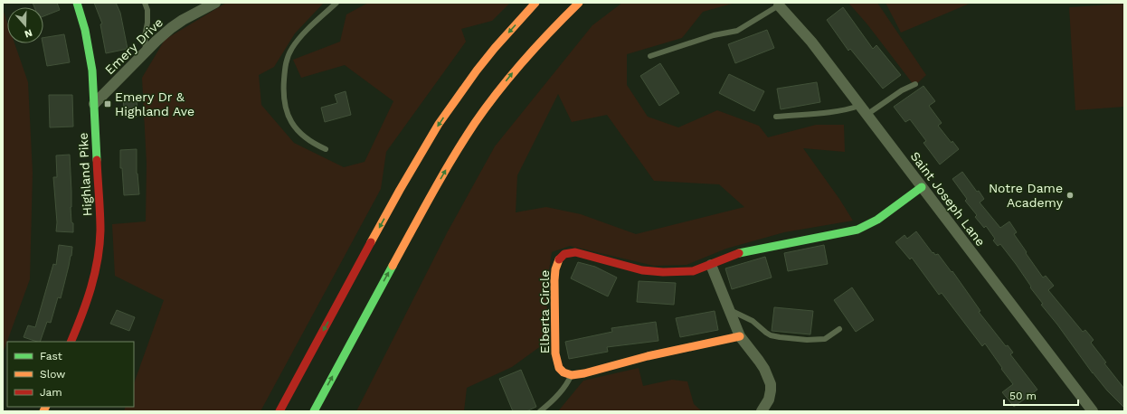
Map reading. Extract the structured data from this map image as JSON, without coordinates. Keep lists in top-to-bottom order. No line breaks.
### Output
{"streets":{"main road":["Highland Pike","Elberta Circle"],"street":["Emery Drive","Saint Joseph Lane"]},"crossings":[["Emery Drive","Highland Pike"],["Saint Joseph Lane","Elberta Circle"]],"places":{"transit":["Emery Dr & Highland Ave"],"other":["Notre Dame Academy"]},"legend":["Fast","Slow","Jam"],"scale_bar":"50 m","north":"bottom"}
